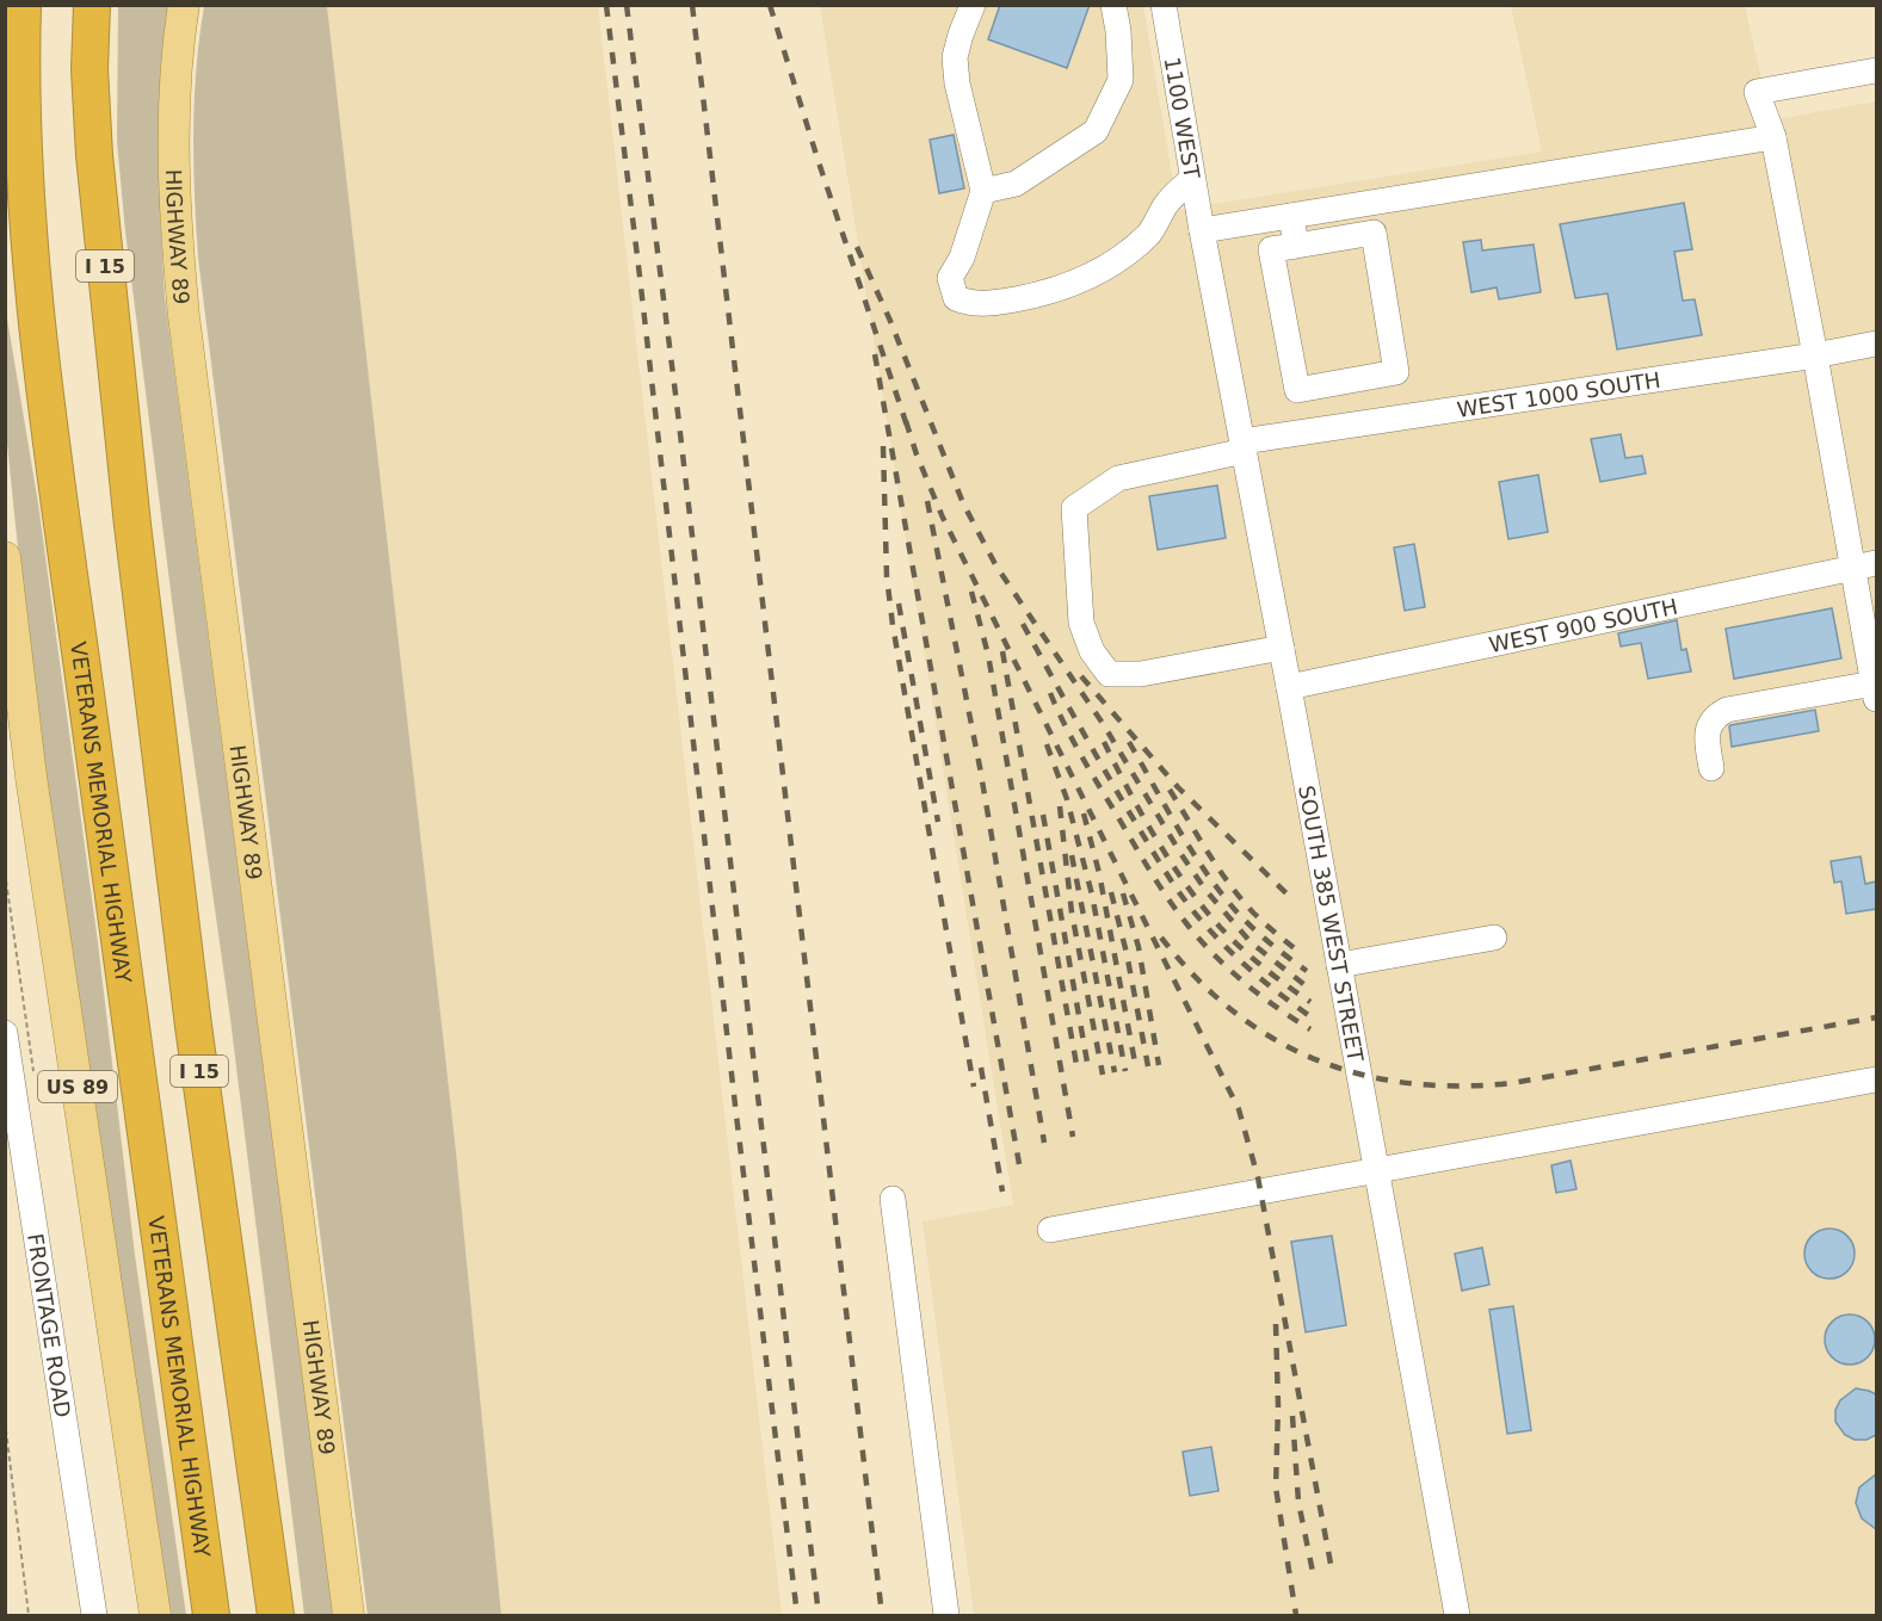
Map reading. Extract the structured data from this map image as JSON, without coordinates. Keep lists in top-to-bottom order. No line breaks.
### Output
{"streets":{"highway":["I 15","VETERANS MEMORIAL HIGHWAY"],"main road":["HIGHWAY 89","US 89"],"street":["1100 WEST","WEST 1000 SOUTH","WEST 900 SOUTH","SOUTH 385 WEST STREET","FRONTAGE ROAD"]},"crossings":[["1100 WEST","SOUTH 385 WEST STREET"],["WEST 1000 SOUTH","SOUTH 385 WEST STREET"],["WEST 900 SOUTH","SOUTH 385 WEST STREET"]]}
